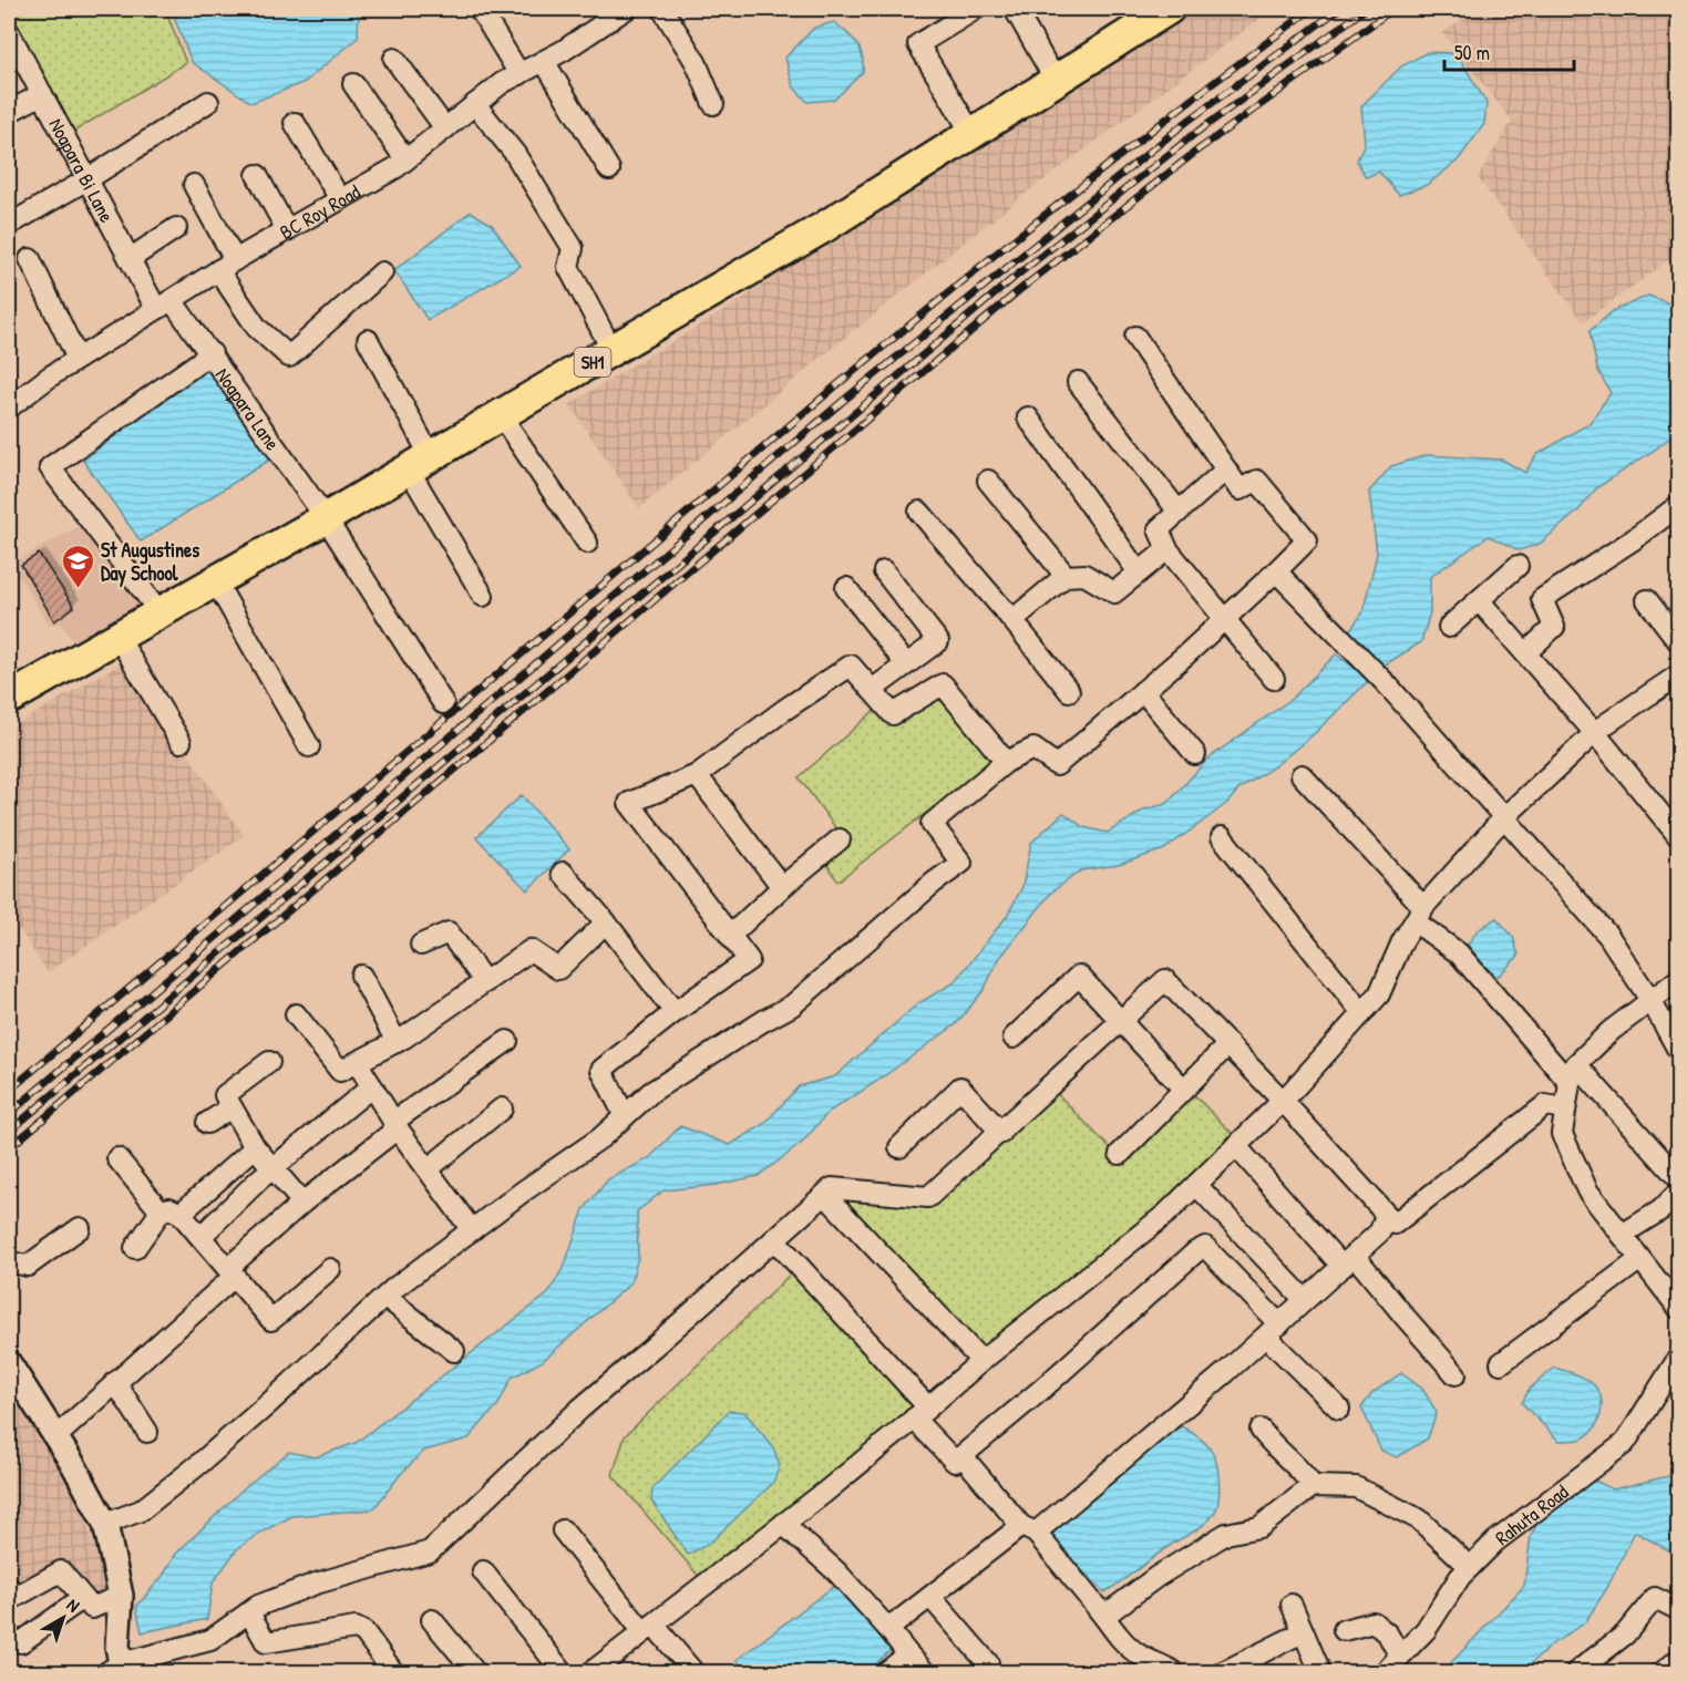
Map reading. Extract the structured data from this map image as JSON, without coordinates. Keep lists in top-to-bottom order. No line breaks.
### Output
{"streets":{"main road":["SH1"],"street":["Noapara Bi Lane","BC Roy Road","Noapara Lane","Rahuta Road"]},"crossings":[["Noapara Bi Lane","BC Roy Road"],["Noapara Bi Lane","Noapara Lane"],["BC Roy Road","Noapara Lane"],["SH1","Noapara Lane"]],"places":{"school or university":["St Augustines Day School"]},"scale_bar":"50 m","north":"top right"}
